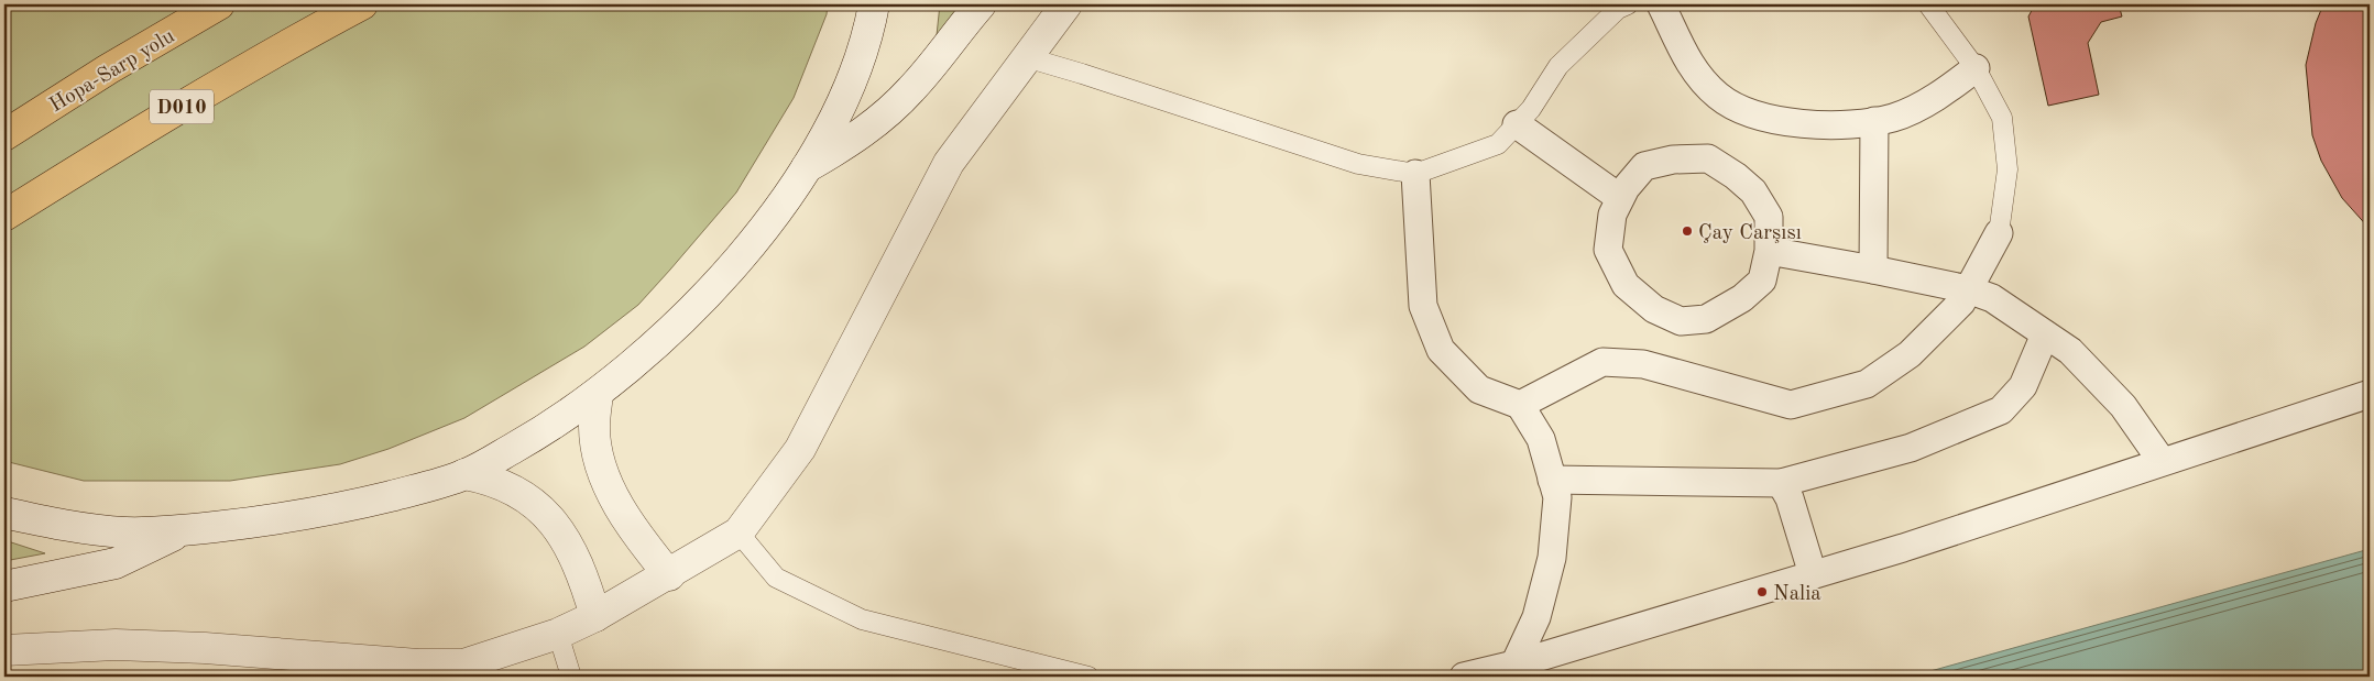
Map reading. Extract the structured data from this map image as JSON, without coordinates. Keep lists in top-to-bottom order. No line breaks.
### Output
{"streets":{"highway":["Hopa-Sarp yolu","D010"]},"places":["Çay Carşısı","Nalia"]}
